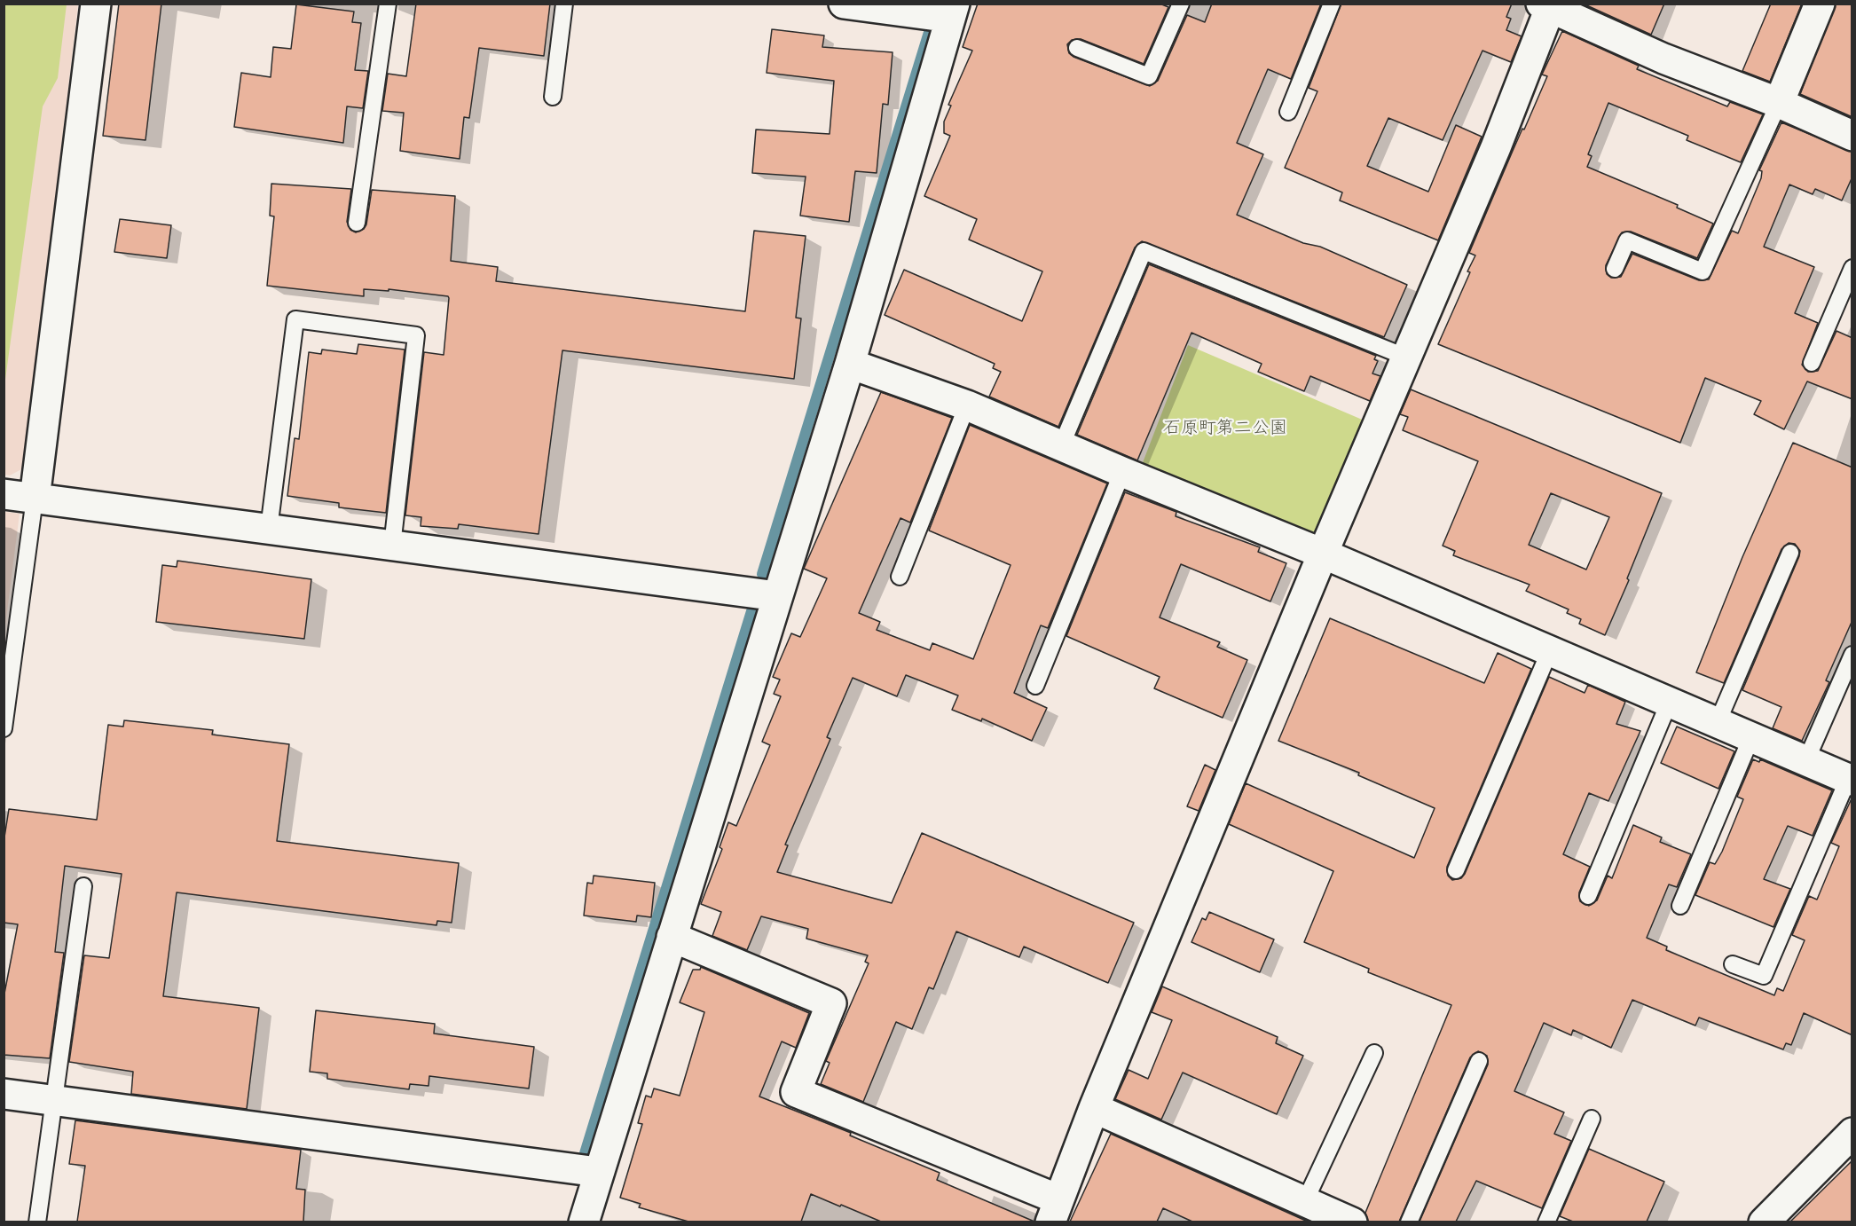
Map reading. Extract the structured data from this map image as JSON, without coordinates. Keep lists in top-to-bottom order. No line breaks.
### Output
{"parks":["石原町第二公園"]}
